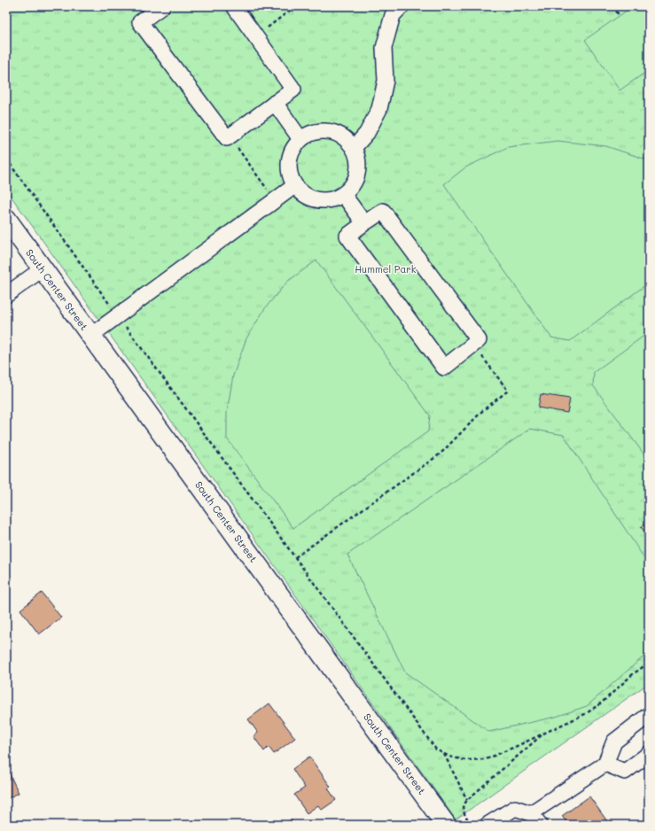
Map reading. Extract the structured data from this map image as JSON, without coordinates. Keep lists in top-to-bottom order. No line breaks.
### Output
{"streets":{"main road":["South Center Street"]},"parks":["Hummel Park"]}
